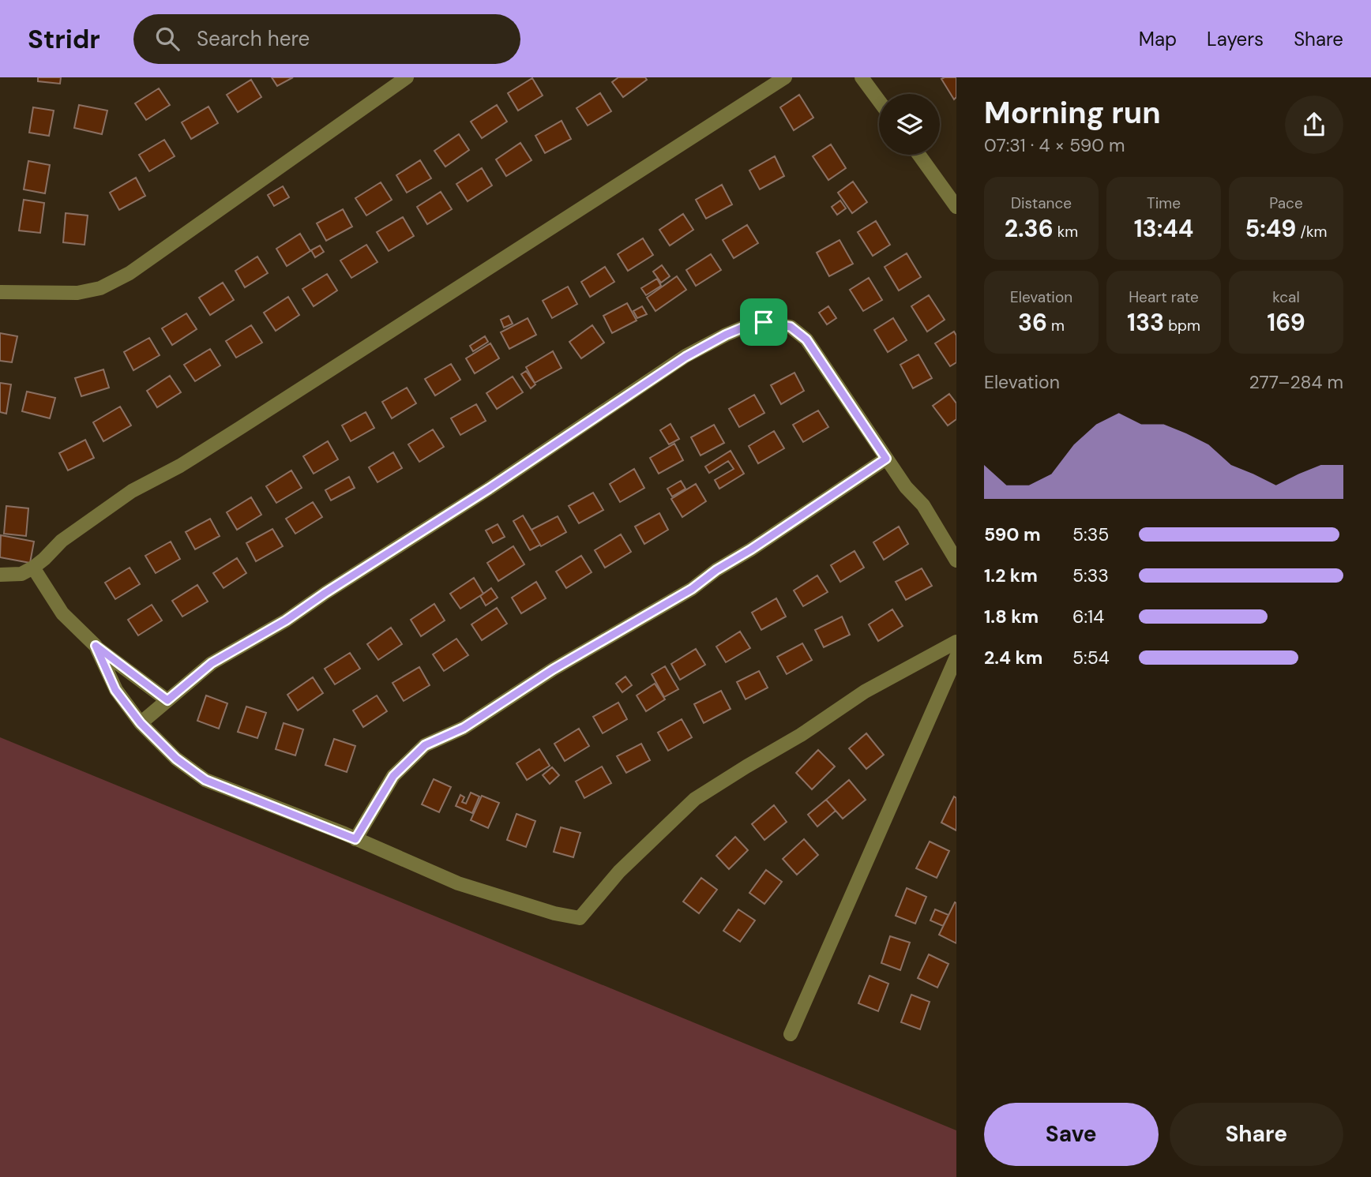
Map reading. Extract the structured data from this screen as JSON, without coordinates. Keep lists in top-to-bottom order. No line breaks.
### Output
{"page":{"header":"Stridr","search":"Search here","nav":["Map","Layers","Share"],"heading":["Morning run","07:31 · 4 × 590 m"],"stats":[["Distance","2.36 km"],["Time","13:44"],["Pace","5:49 /km"],["Elevation","36 m"],["Heart rate","133 bpm"],["kcal","169"]],"chart":["Elevation","277–284 m"],"list":[{"name":"590 m","note":"5:35"},{"name":"1.2 km","note":"5:33"},{"name":"1.8 km","note":"6:14"},{"name":"2.4 km","note":"5:54"}],"buttons":["Save","Share"]}}
